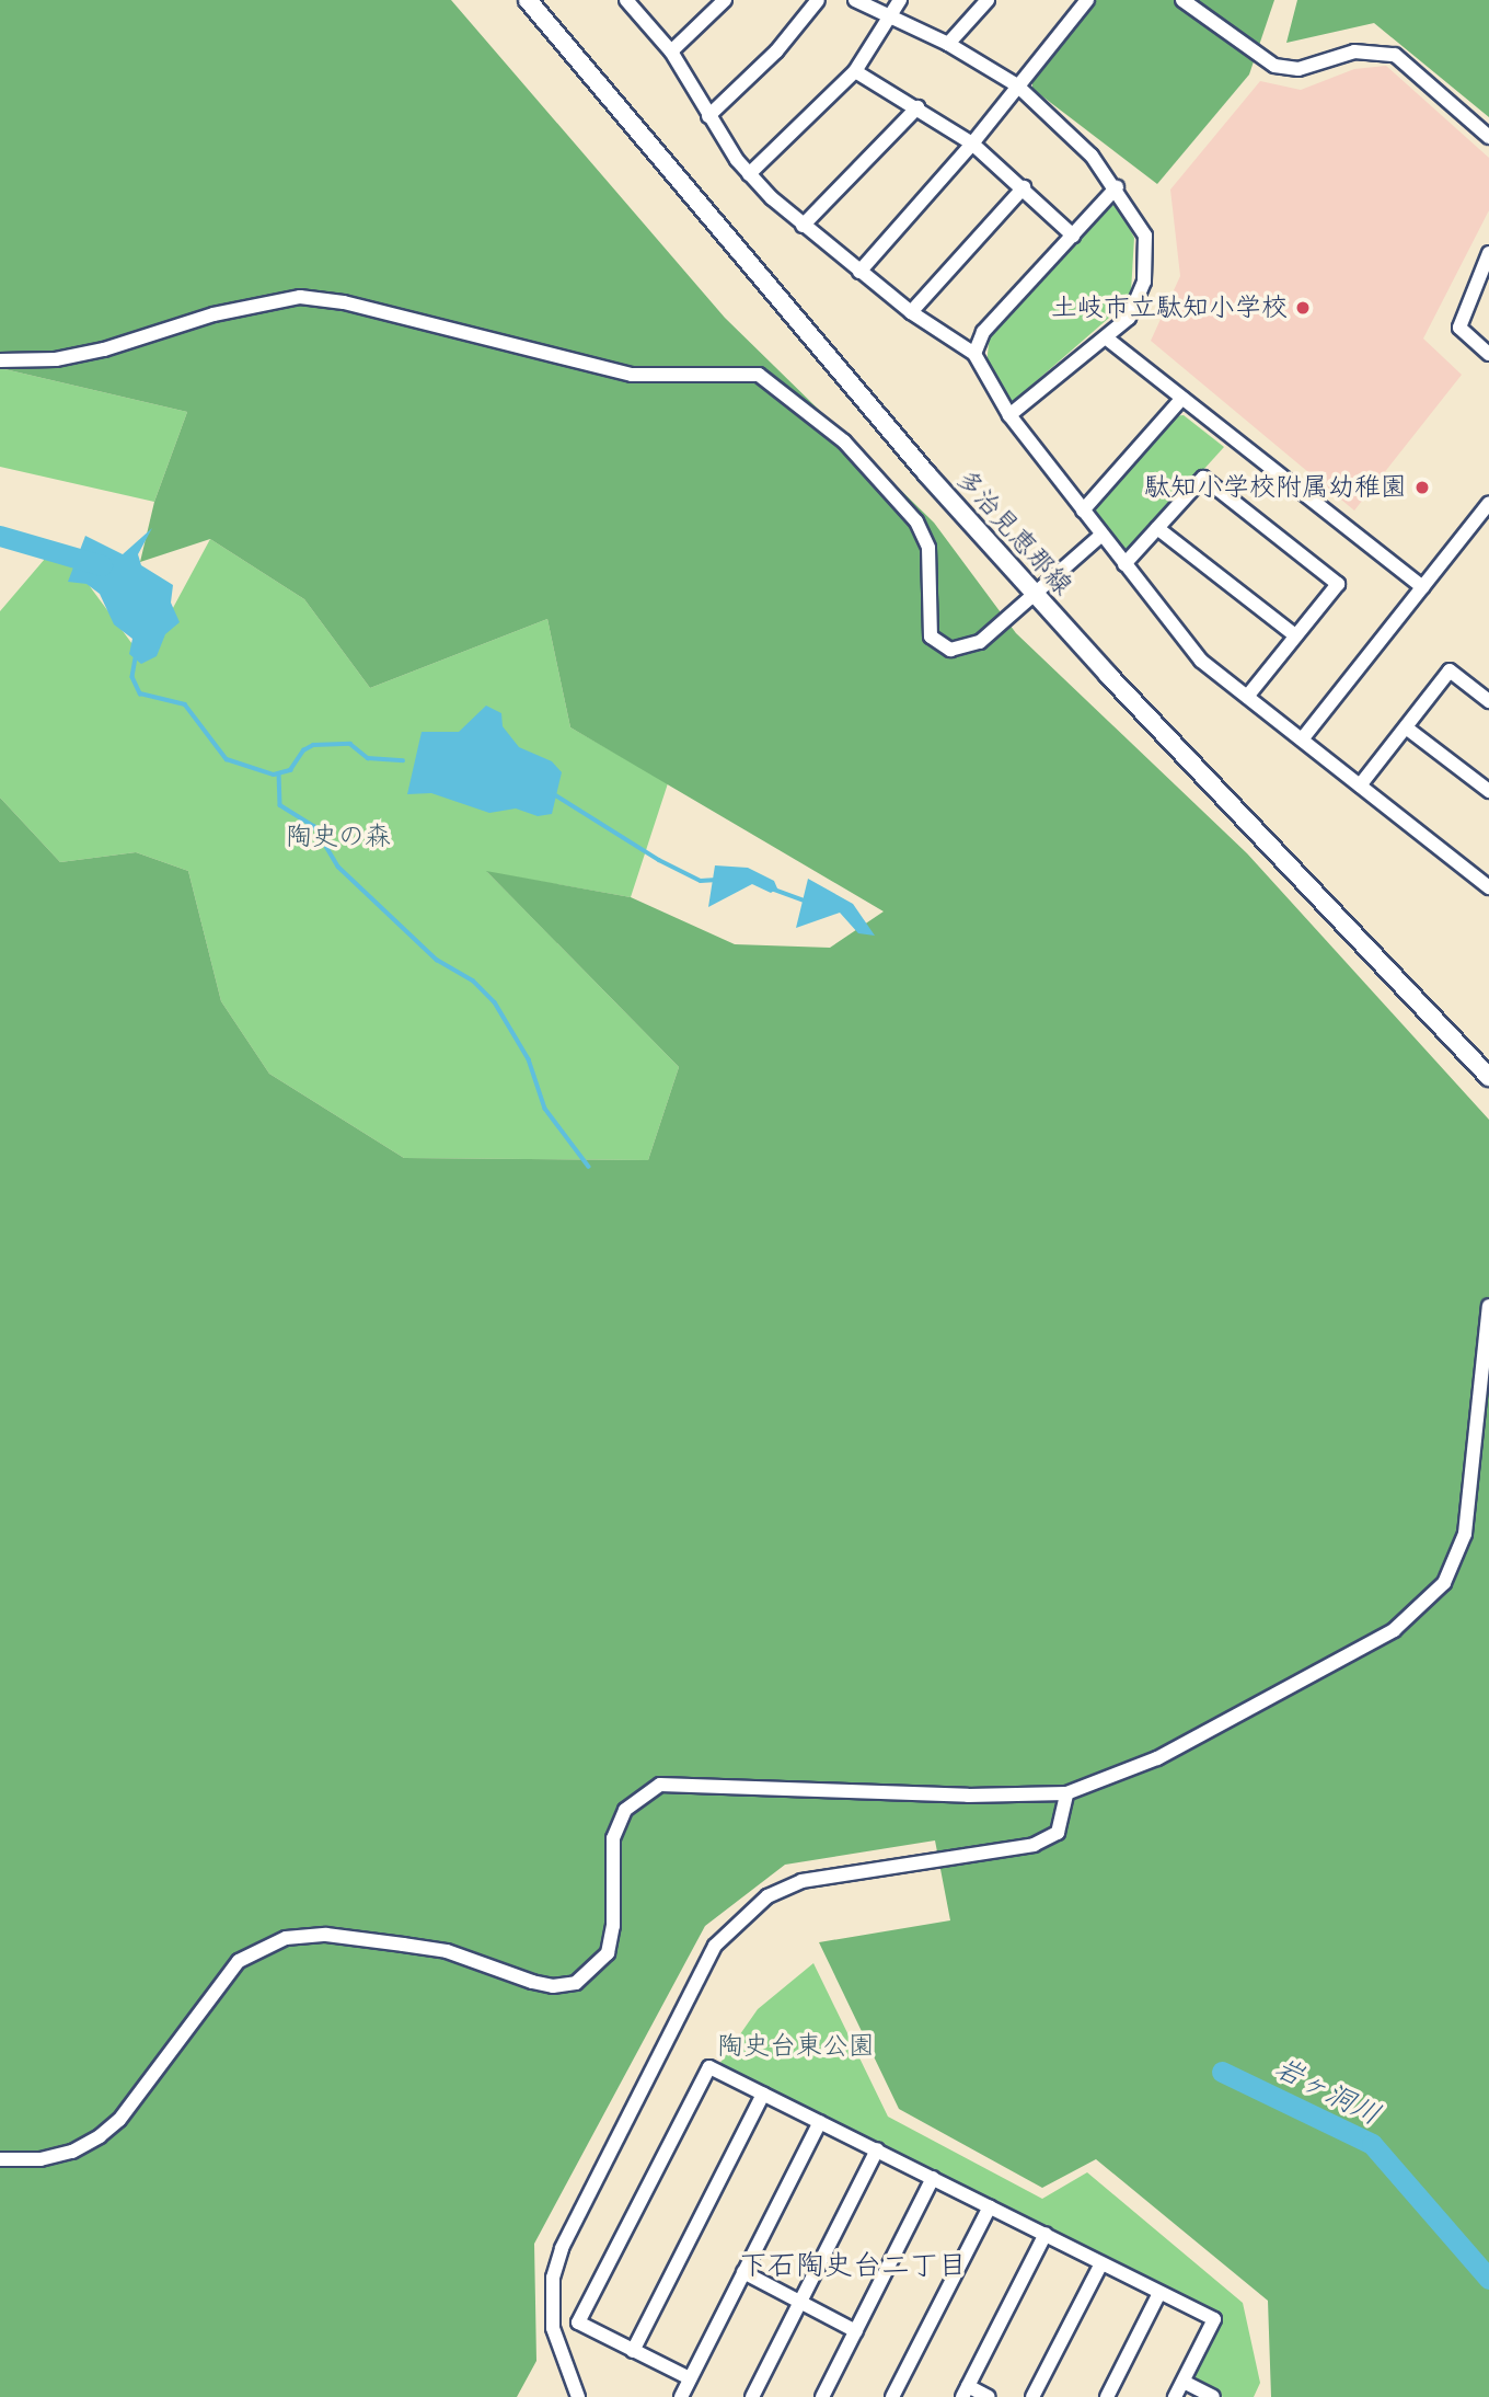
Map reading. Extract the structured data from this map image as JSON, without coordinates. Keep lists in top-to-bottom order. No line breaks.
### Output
{"streets":{"main road":["多治見恵那線"]},"districts":["下石陶史台二丁目"],"water":["岩ヶ洞川"],"parks":["陶史の森","陶史台東公園"],"places":["土岐市立駄知小学校","駄知小学校附属幼稚園"]}
